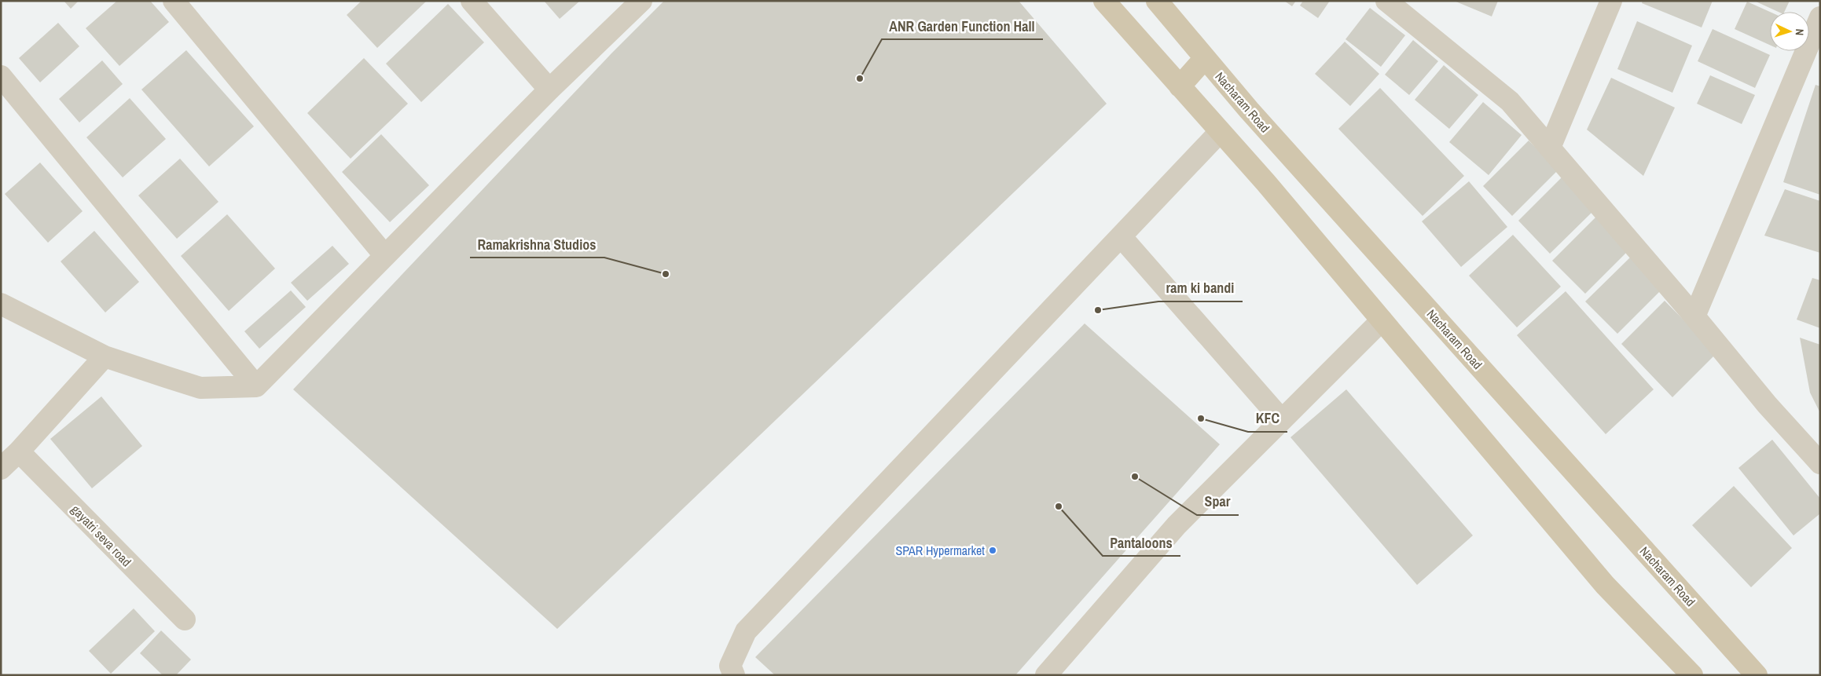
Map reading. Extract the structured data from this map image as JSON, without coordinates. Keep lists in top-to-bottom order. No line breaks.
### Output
{"streets":{"main road":["Nacharam Road"],"street":["gayatri seva road"]},"places":["ANR Garden Function Hall","Ramakrishna Studios","ram ki bandi","KFC","Spar","Pantaloons","SPAR Hypermarket"],"north":"right"}
